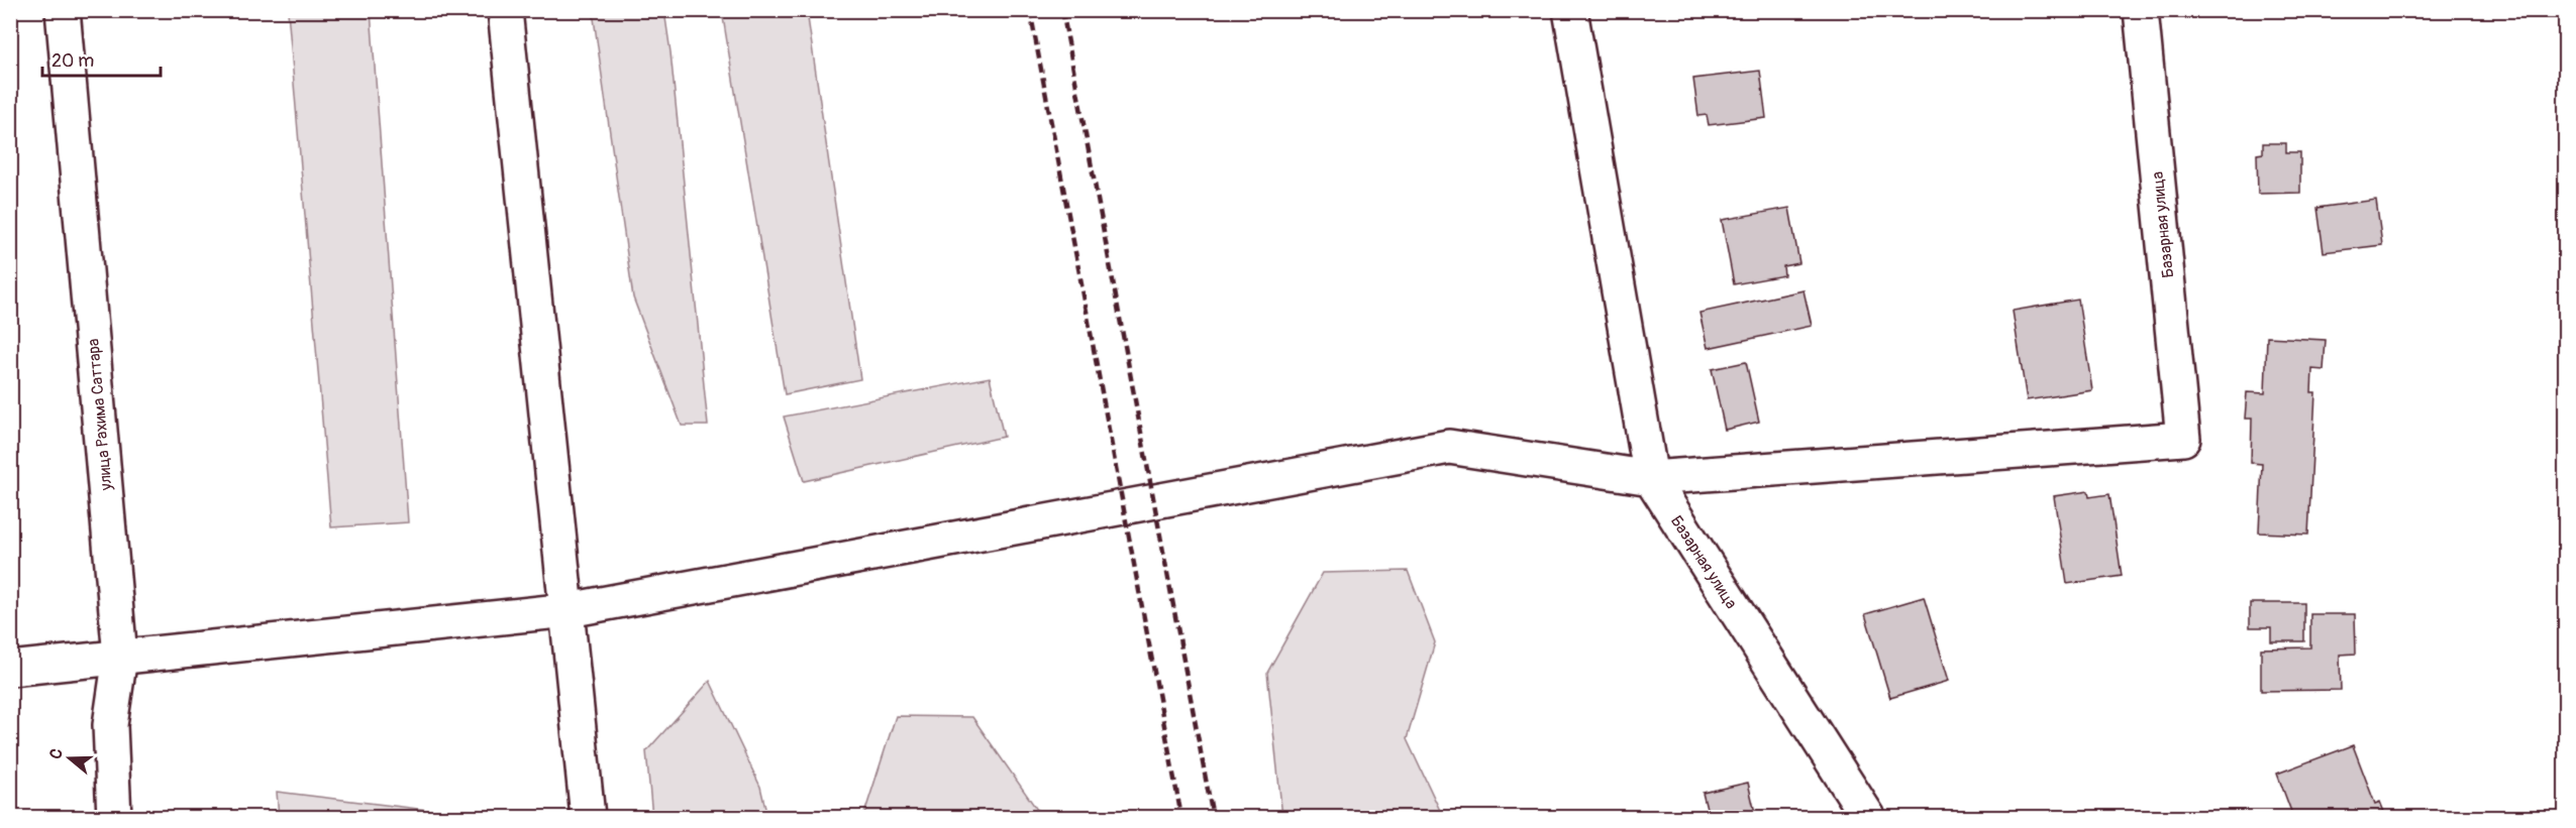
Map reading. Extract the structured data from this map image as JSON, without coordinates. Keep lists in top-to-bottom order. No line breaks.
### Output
{"streets":{"street":["Базарная улица","улица Рахима Саттара"]},"scale_bar":"20 m","north":"left"}
